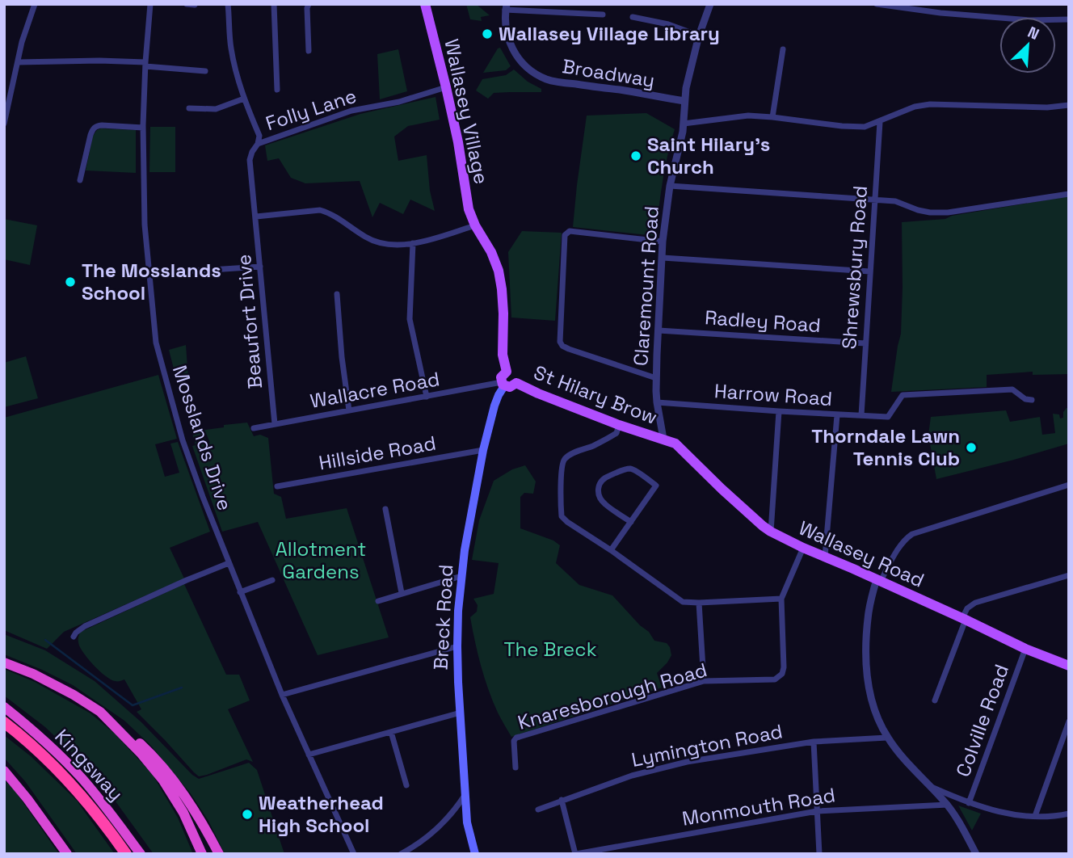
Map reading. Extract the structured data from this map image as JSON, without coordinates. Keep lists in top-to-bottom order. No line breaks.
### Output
{"streets":{"highway":["Kingsway"],"main road":["Wallasey Village","St Hilary Brow","Wallasey Road","Breck Road"],"street":["Broadway","Folly Lane","Shrewsbury Road","Claremount Road","Beaufort Drive","Radley Road","Wallacre Road","Harrow Road","Mosslands Drive","Hillside Road","Knaresborough Road","Colville Road","Lymington Road","Monmouth Road"]},"crossings":[["Broadway","Claremount Road"],["Folly Lane","Wallasey Village"],["Folly Lane","Beaufort Drive"],["Shrewsbury Road","Radley Road"],["Shrewsbury Road","Harrow Road"],["Claremount Road","Radley Road"],["Claremount Road","St Hilary Brow"],["Claremount Road","Harrow Road"],["Claremount Road","Wallasey Road"],["Beaufort Drive","Wallacre Road"],["Wallacre Road","St Hilary Brow"],["Wallacre Road","Breck Road"],["St Hilary Brow","Wallasey Road"],["St Hilary Brow","Breck Road"],["Hillside Road","Breck Road"],["Wallasey Road","Knaresborough Road"],["Wallasey Road","Colville Road"]],"parks":["Allotment Gardens","The Breck"],"places":["Wallasey Village Library","Saint Hilary's Church","The Mosslands School","Thorndale Lawn Tennis Club","Weatherhead High School"],"north":"top right"}
